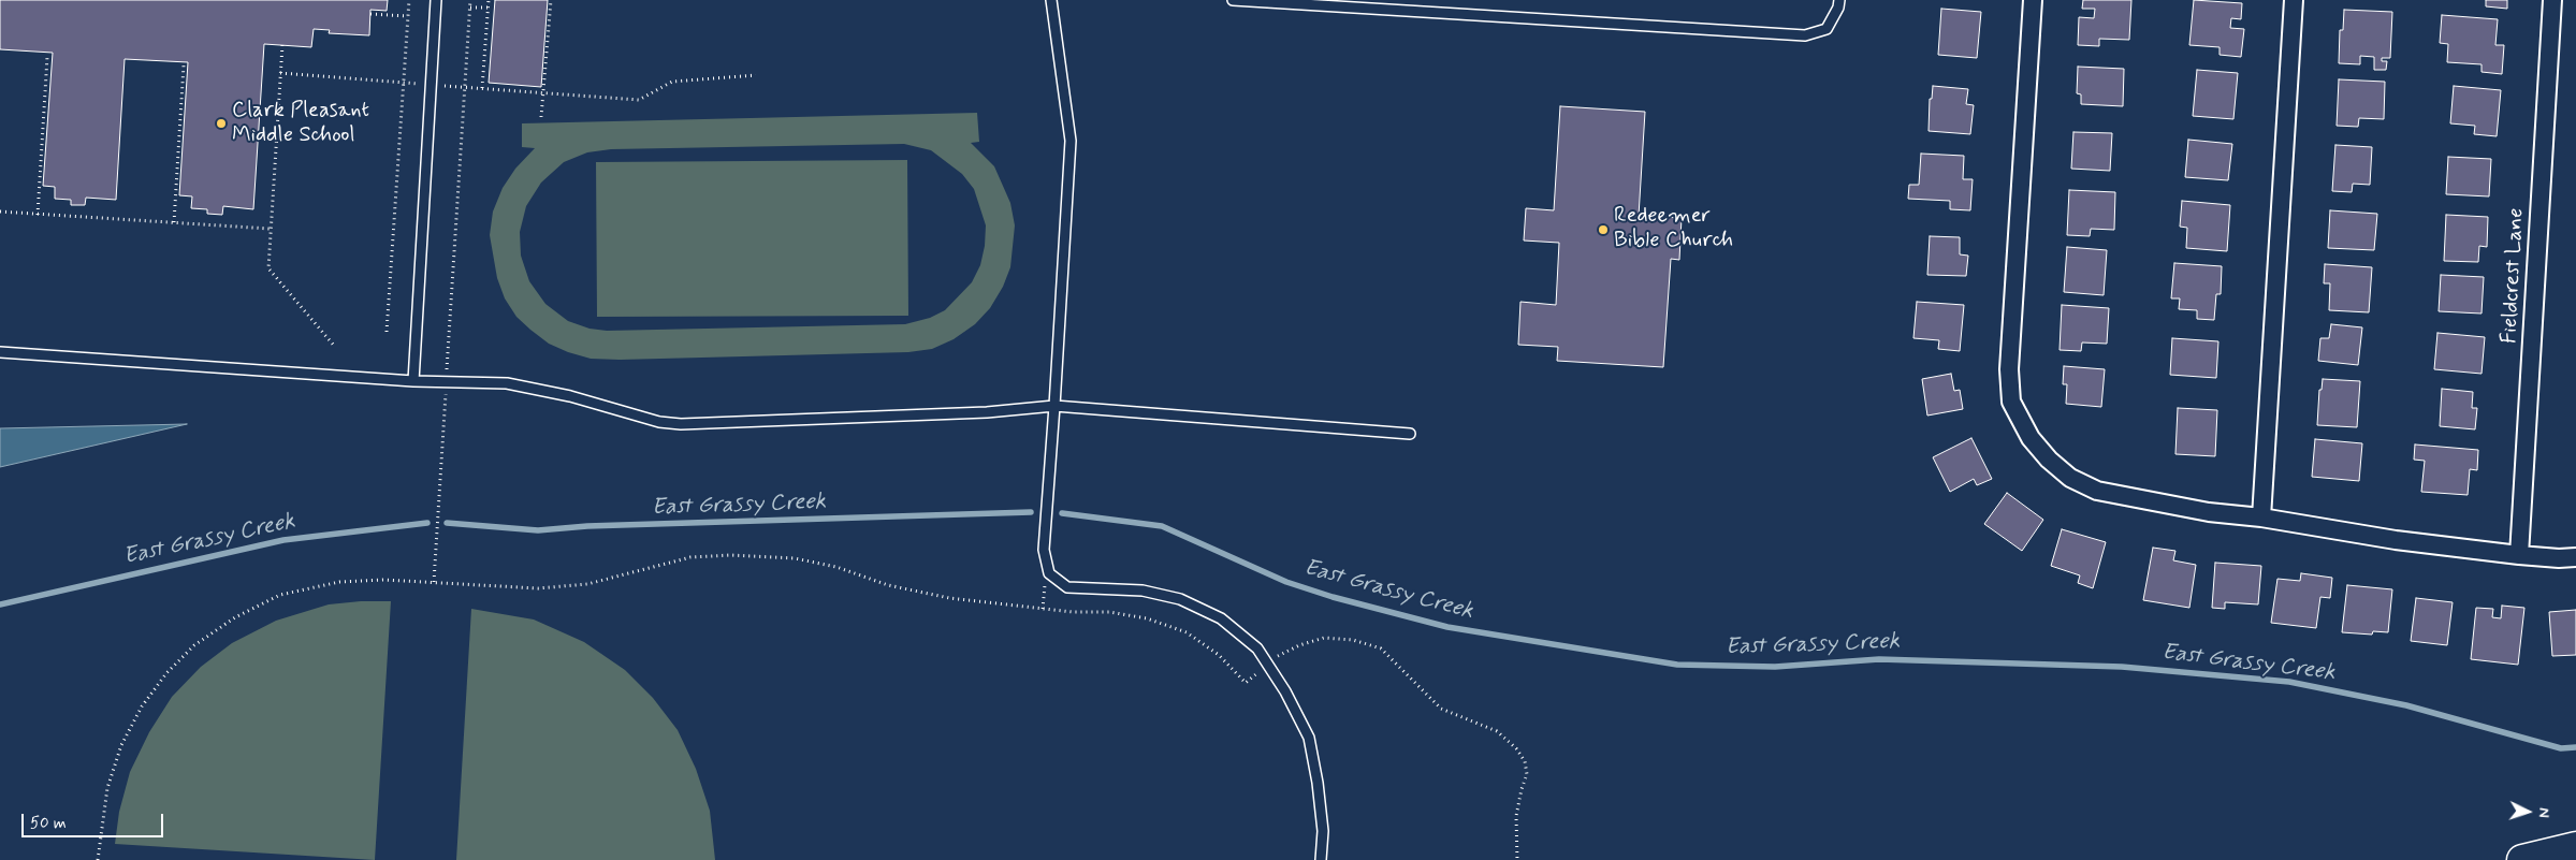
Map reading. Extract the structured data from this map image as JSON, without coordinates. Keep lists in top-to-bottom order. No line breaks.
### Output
{"streets":{"street":["Fieldcrest Lane"]},"water":["East Grassy Creek"],"places":["Clark Pleasant Middle School","Redeemer Bible Church"],"scale_bar":"50 m","north":"right"}
